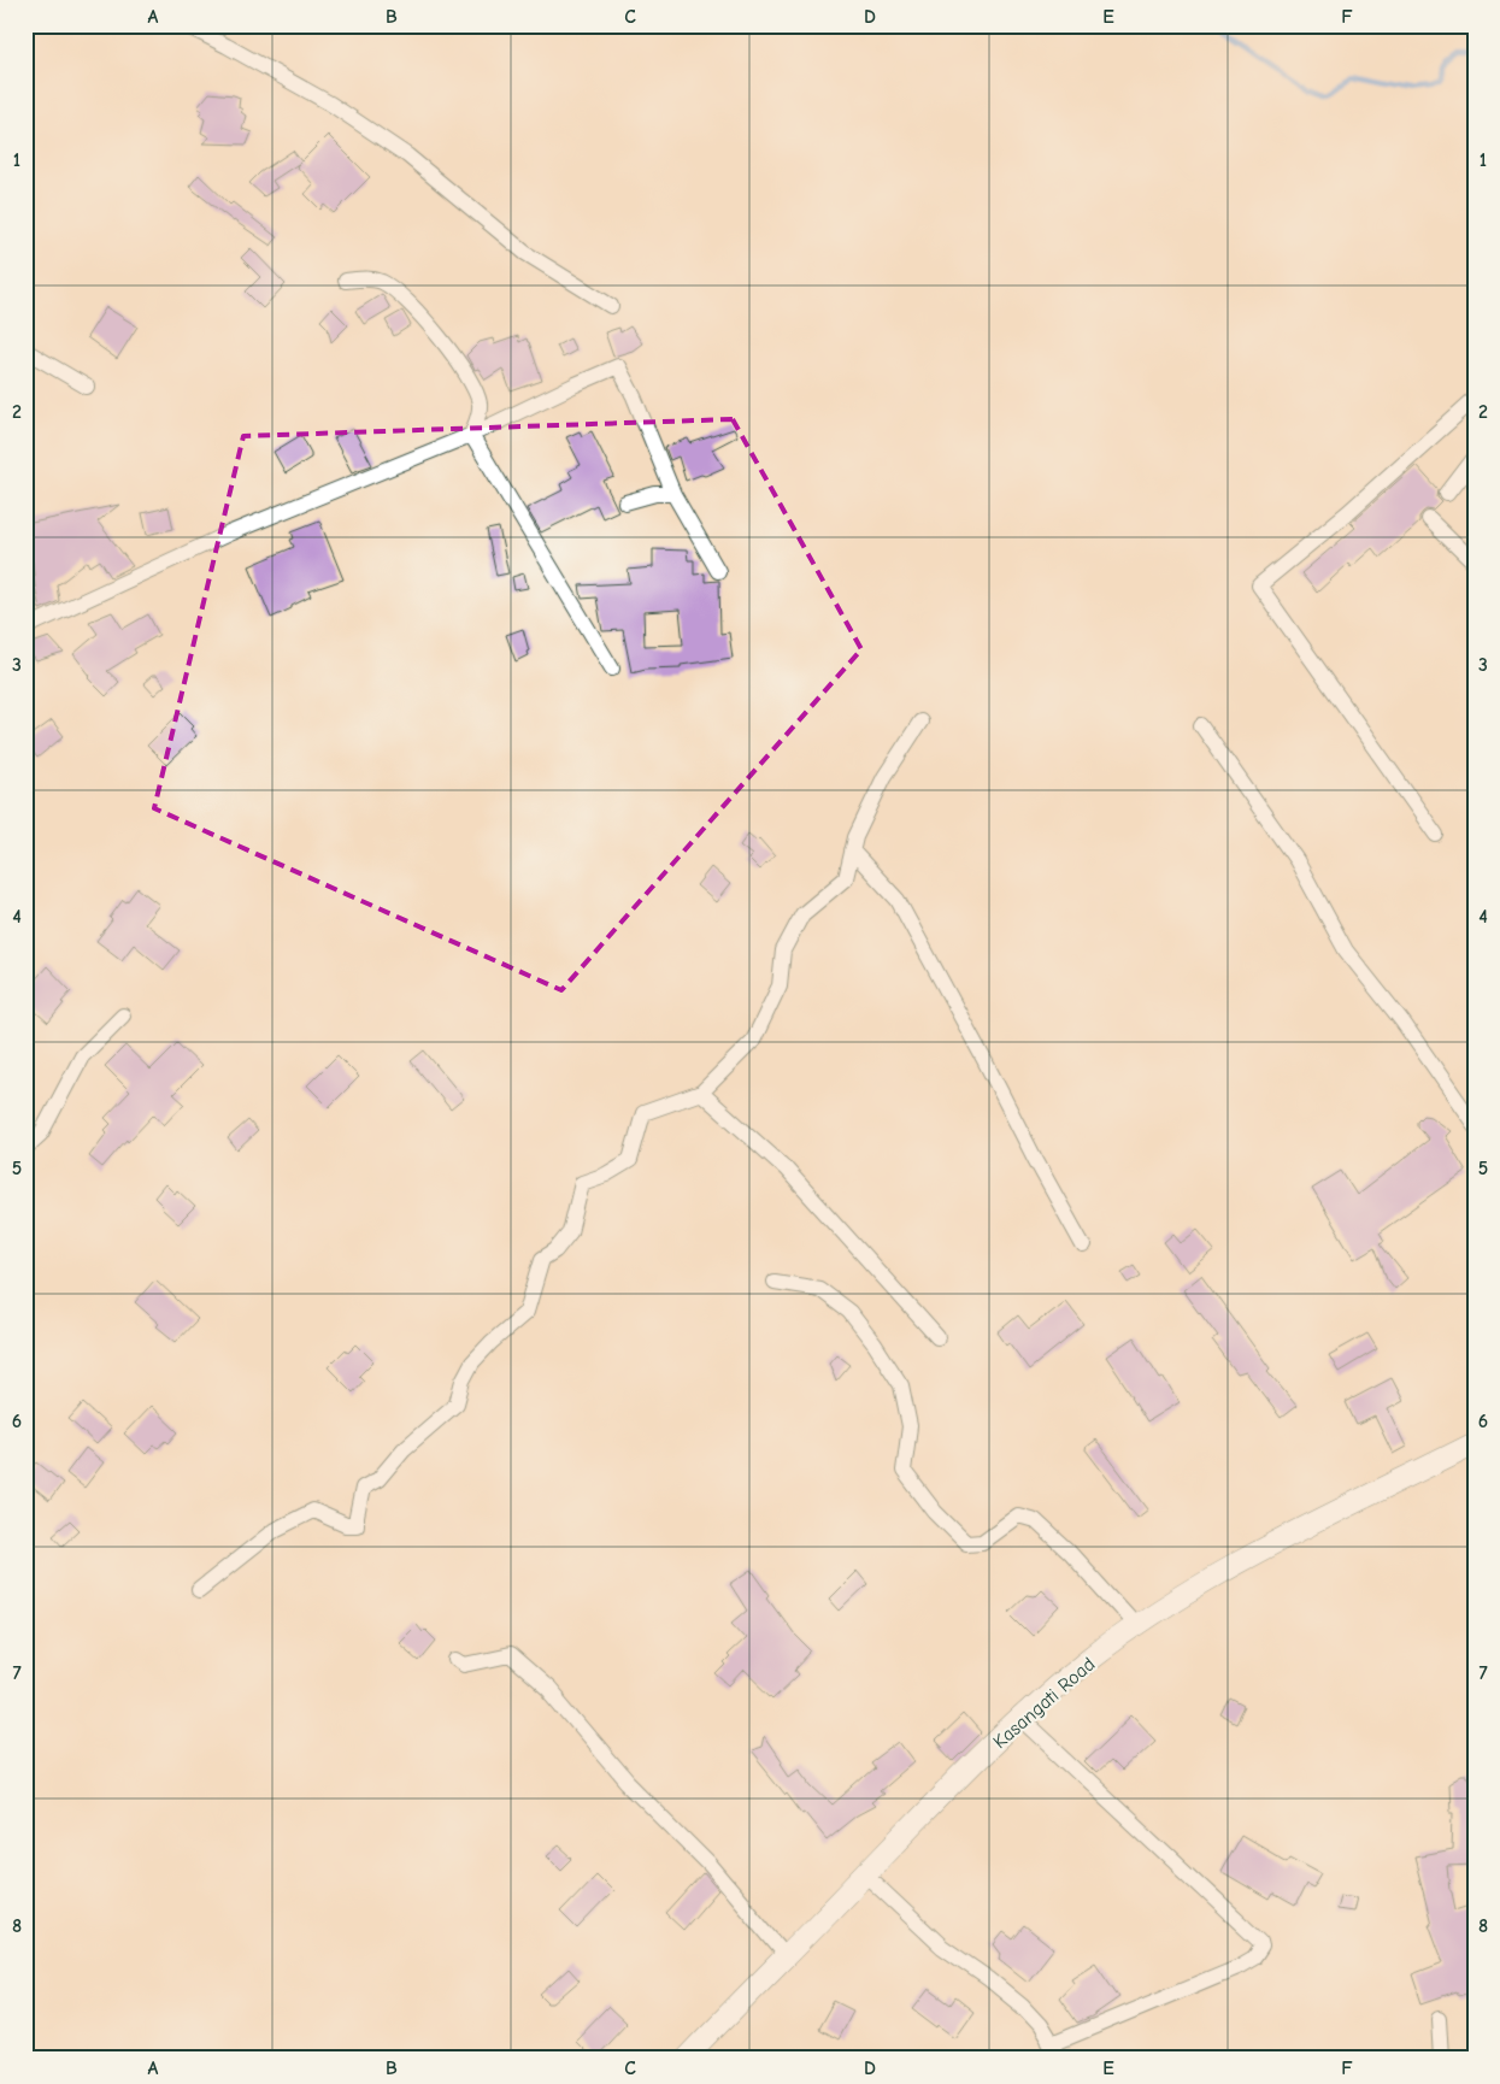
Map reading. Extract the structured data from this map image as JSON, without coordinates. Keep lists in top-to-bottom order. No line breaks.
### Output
{"streets":{"street":["Kasangati Road"]},"grid":{"columns":["A","B","C","D","E","F"],"rows":["1","2","3","4","5","6","7","8"]}}
